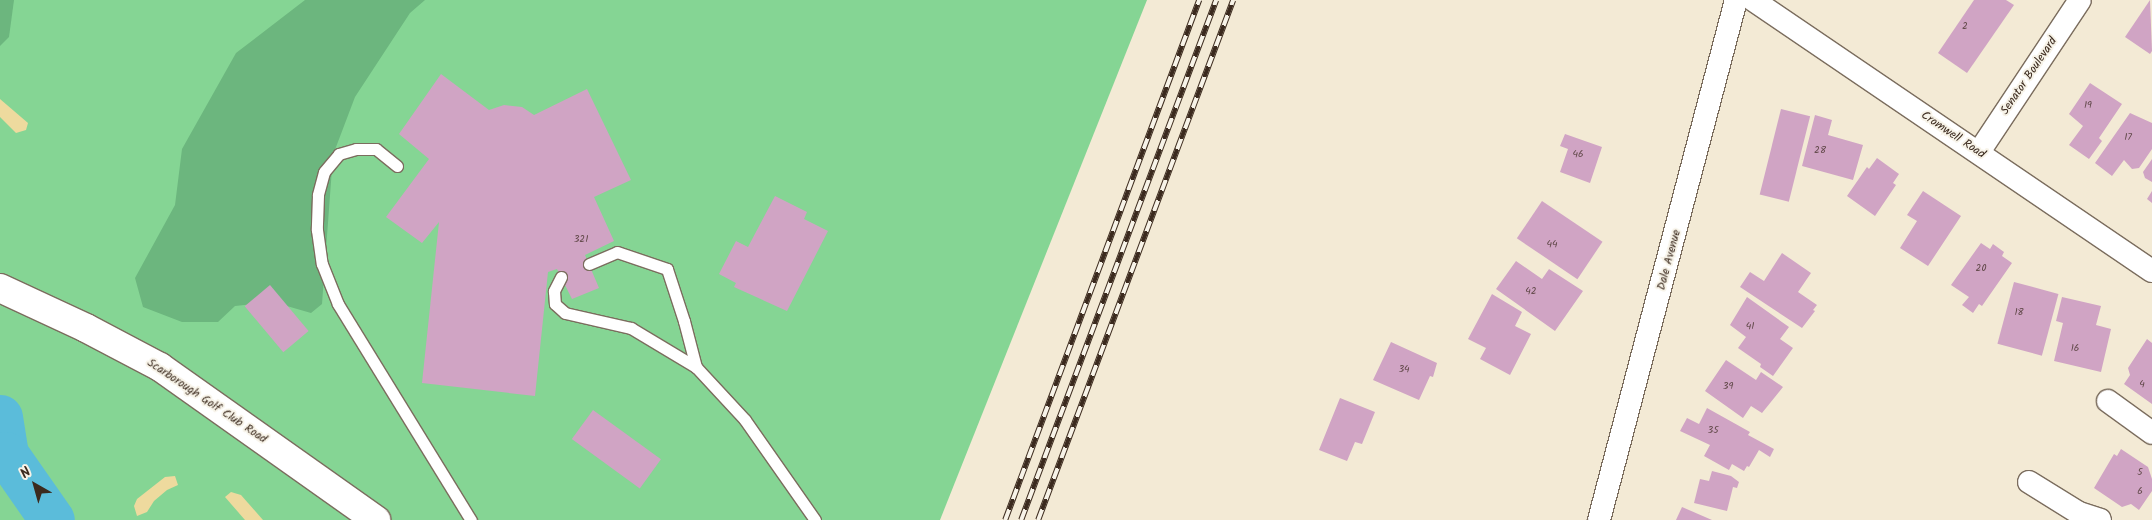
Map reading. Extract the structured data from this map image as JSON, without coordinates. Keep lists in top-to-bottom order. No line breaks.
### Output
{"streets":{"street":["Senator Boulevard","Cromwell Road","Dale Avenue","Scarborough Golf Club Road"]},"crossings":[["Senator Boulevard","Cromwell Road"]],"house_numbers":["2","19","17","28","46","321","44","20","42","18","41","16","34","4","39","35","5","6"],"north":"top left"}
